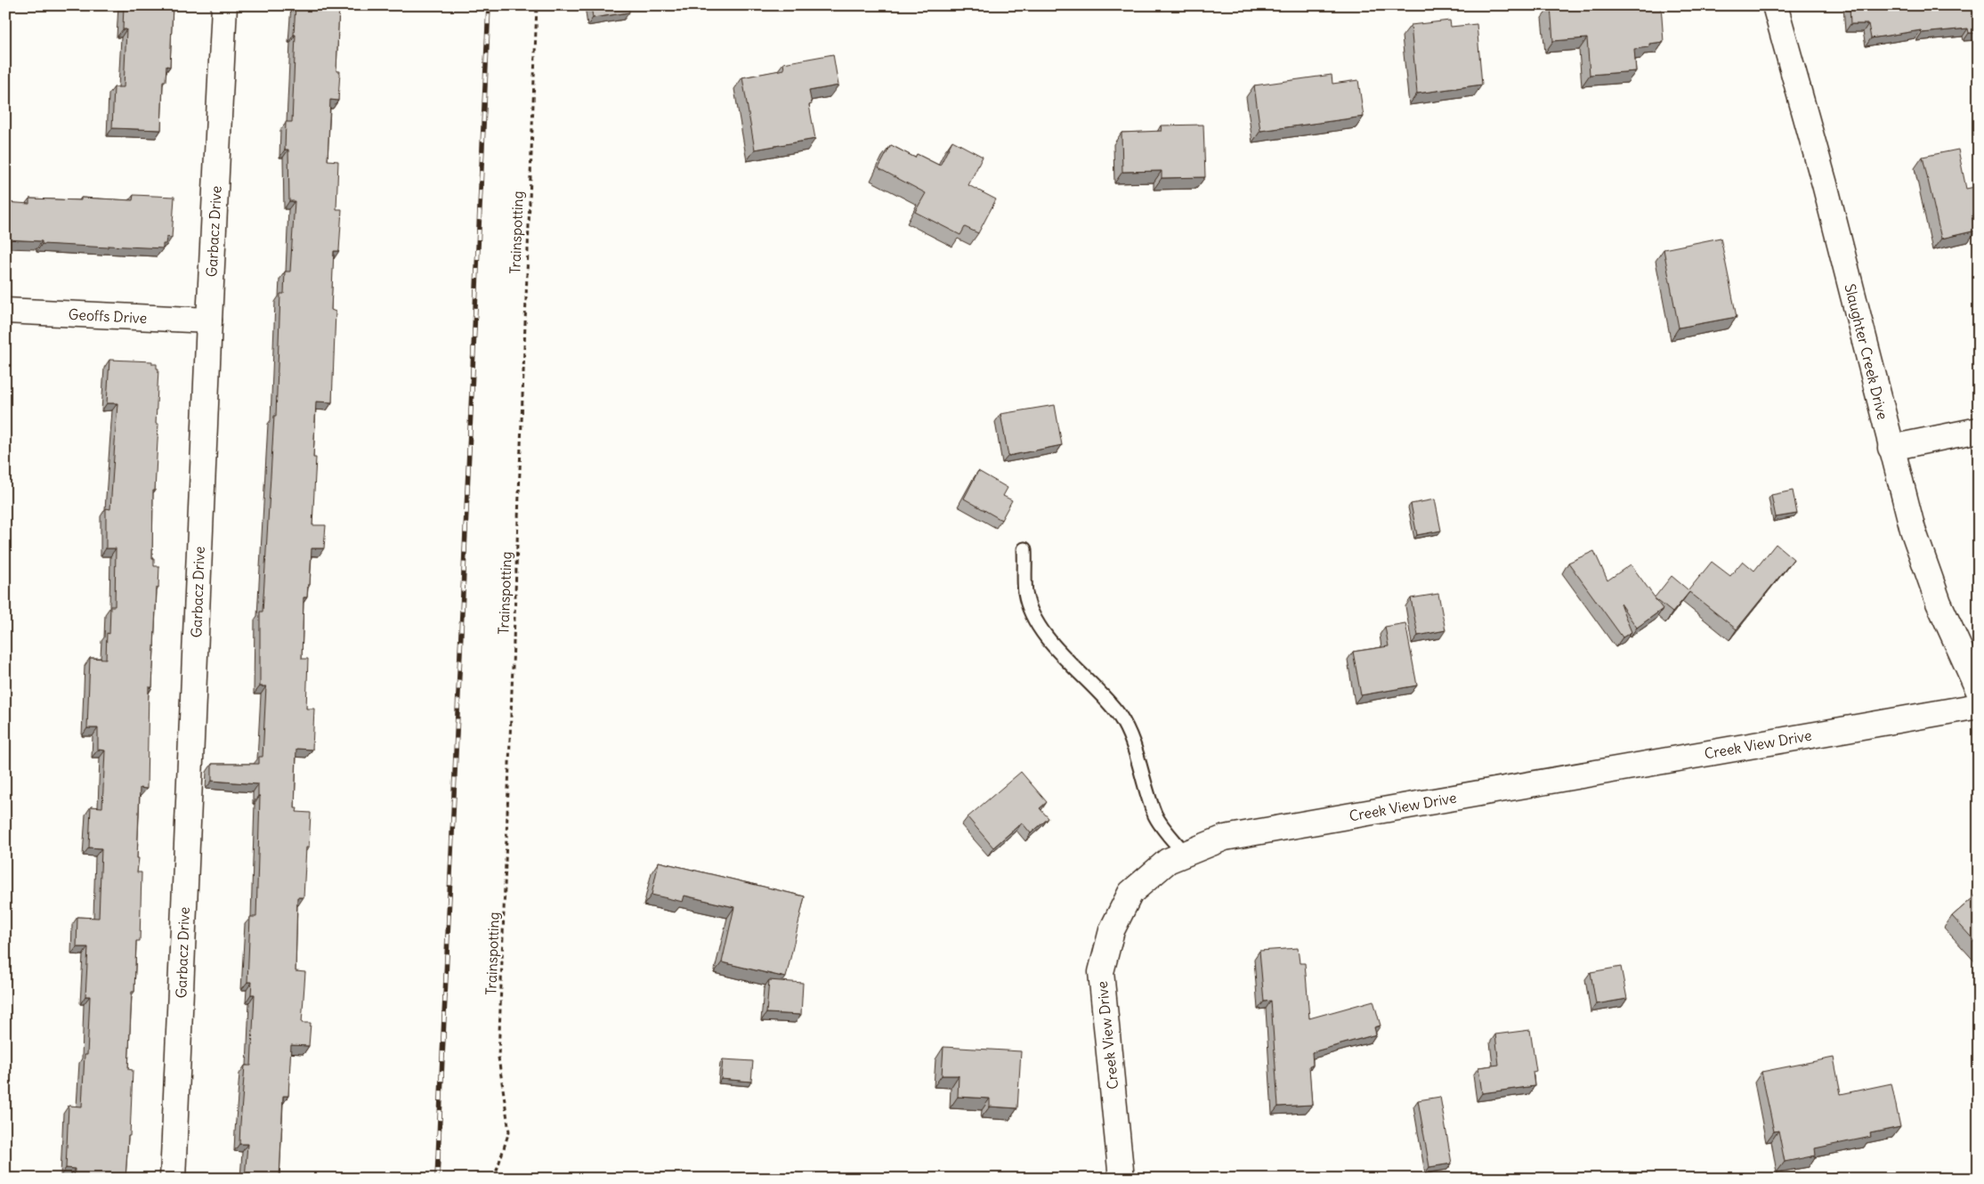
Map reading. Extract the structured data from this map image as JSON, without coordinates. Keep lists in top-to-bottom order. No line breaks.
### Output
{"streets":{"street":["Garbacz Drive","Geoffs Drive","Slaughter Creek Drive","Creek View Drive"],"path":["Trainspotting"]},"crossings":[["Garbacz Drive","Geoffs Drive"]]}
